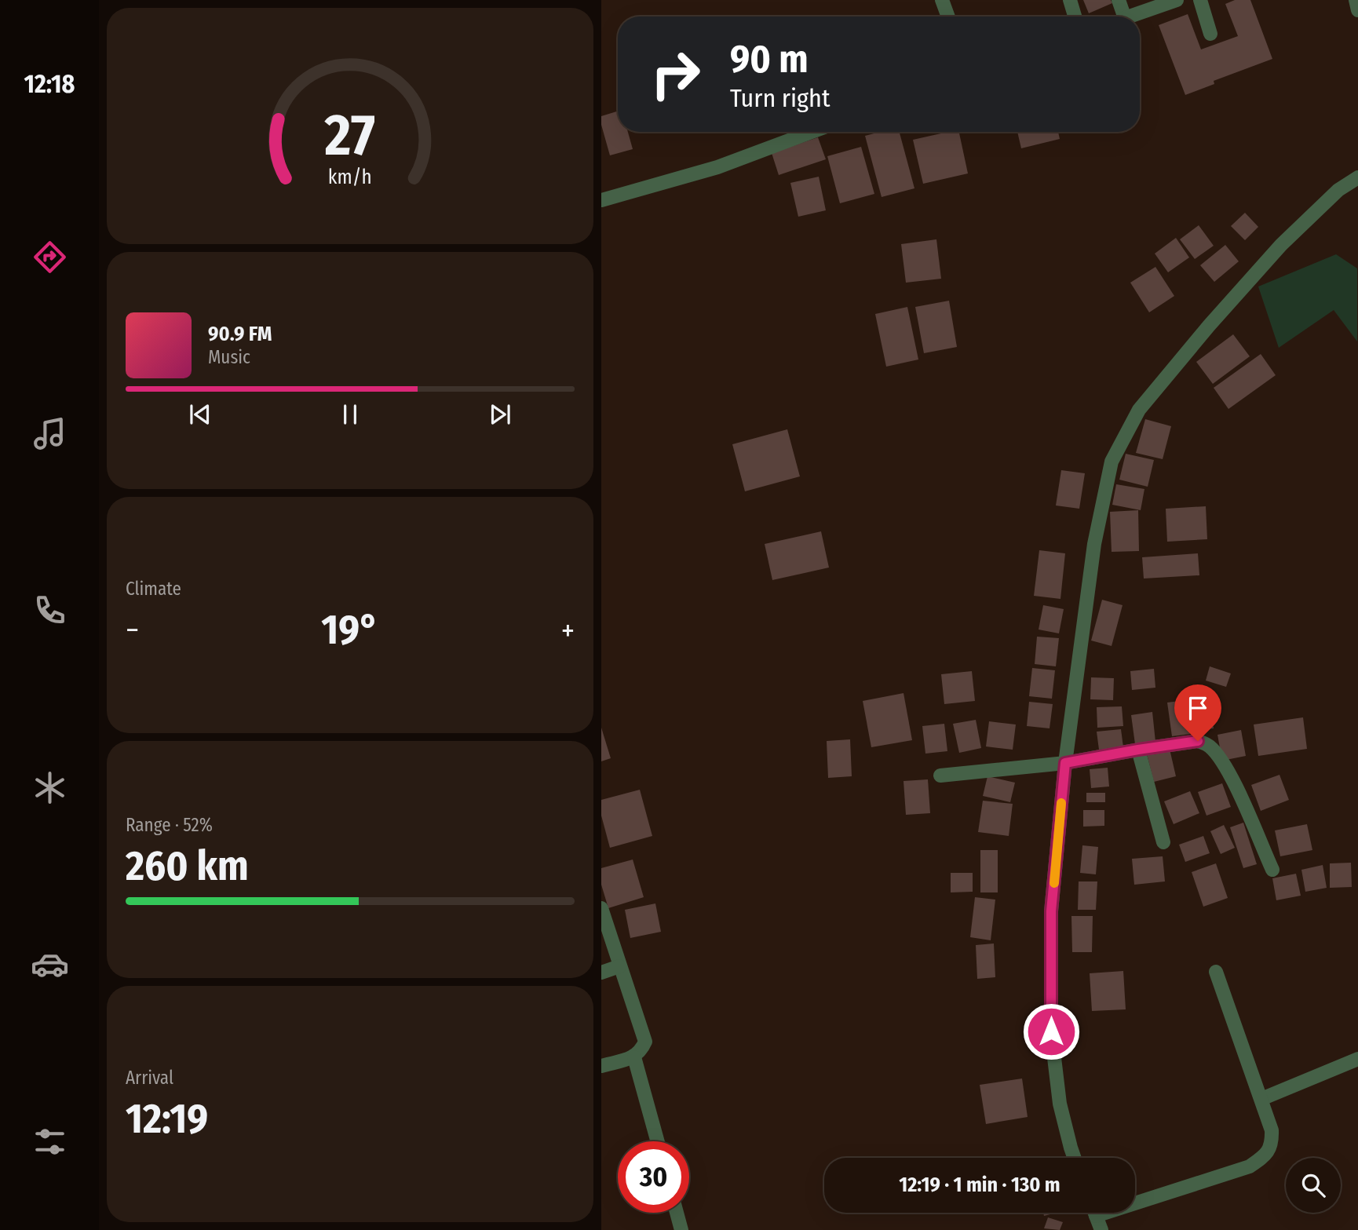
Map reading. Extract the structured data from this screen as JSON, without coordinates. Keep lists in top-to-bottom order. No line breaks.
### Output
{"page":{"tabs":"12:18","turn":["90 m","Turn right"],"song":["90.9 FM","Music"],"tile":["Climate",["Range · 52%","260 km"],["Arrival","12:19"]],"heat":["−","19°","+"],"limit":"30","trip":"12:19 · 1 min · 130 m","gauge":["27","km/h"]}}
